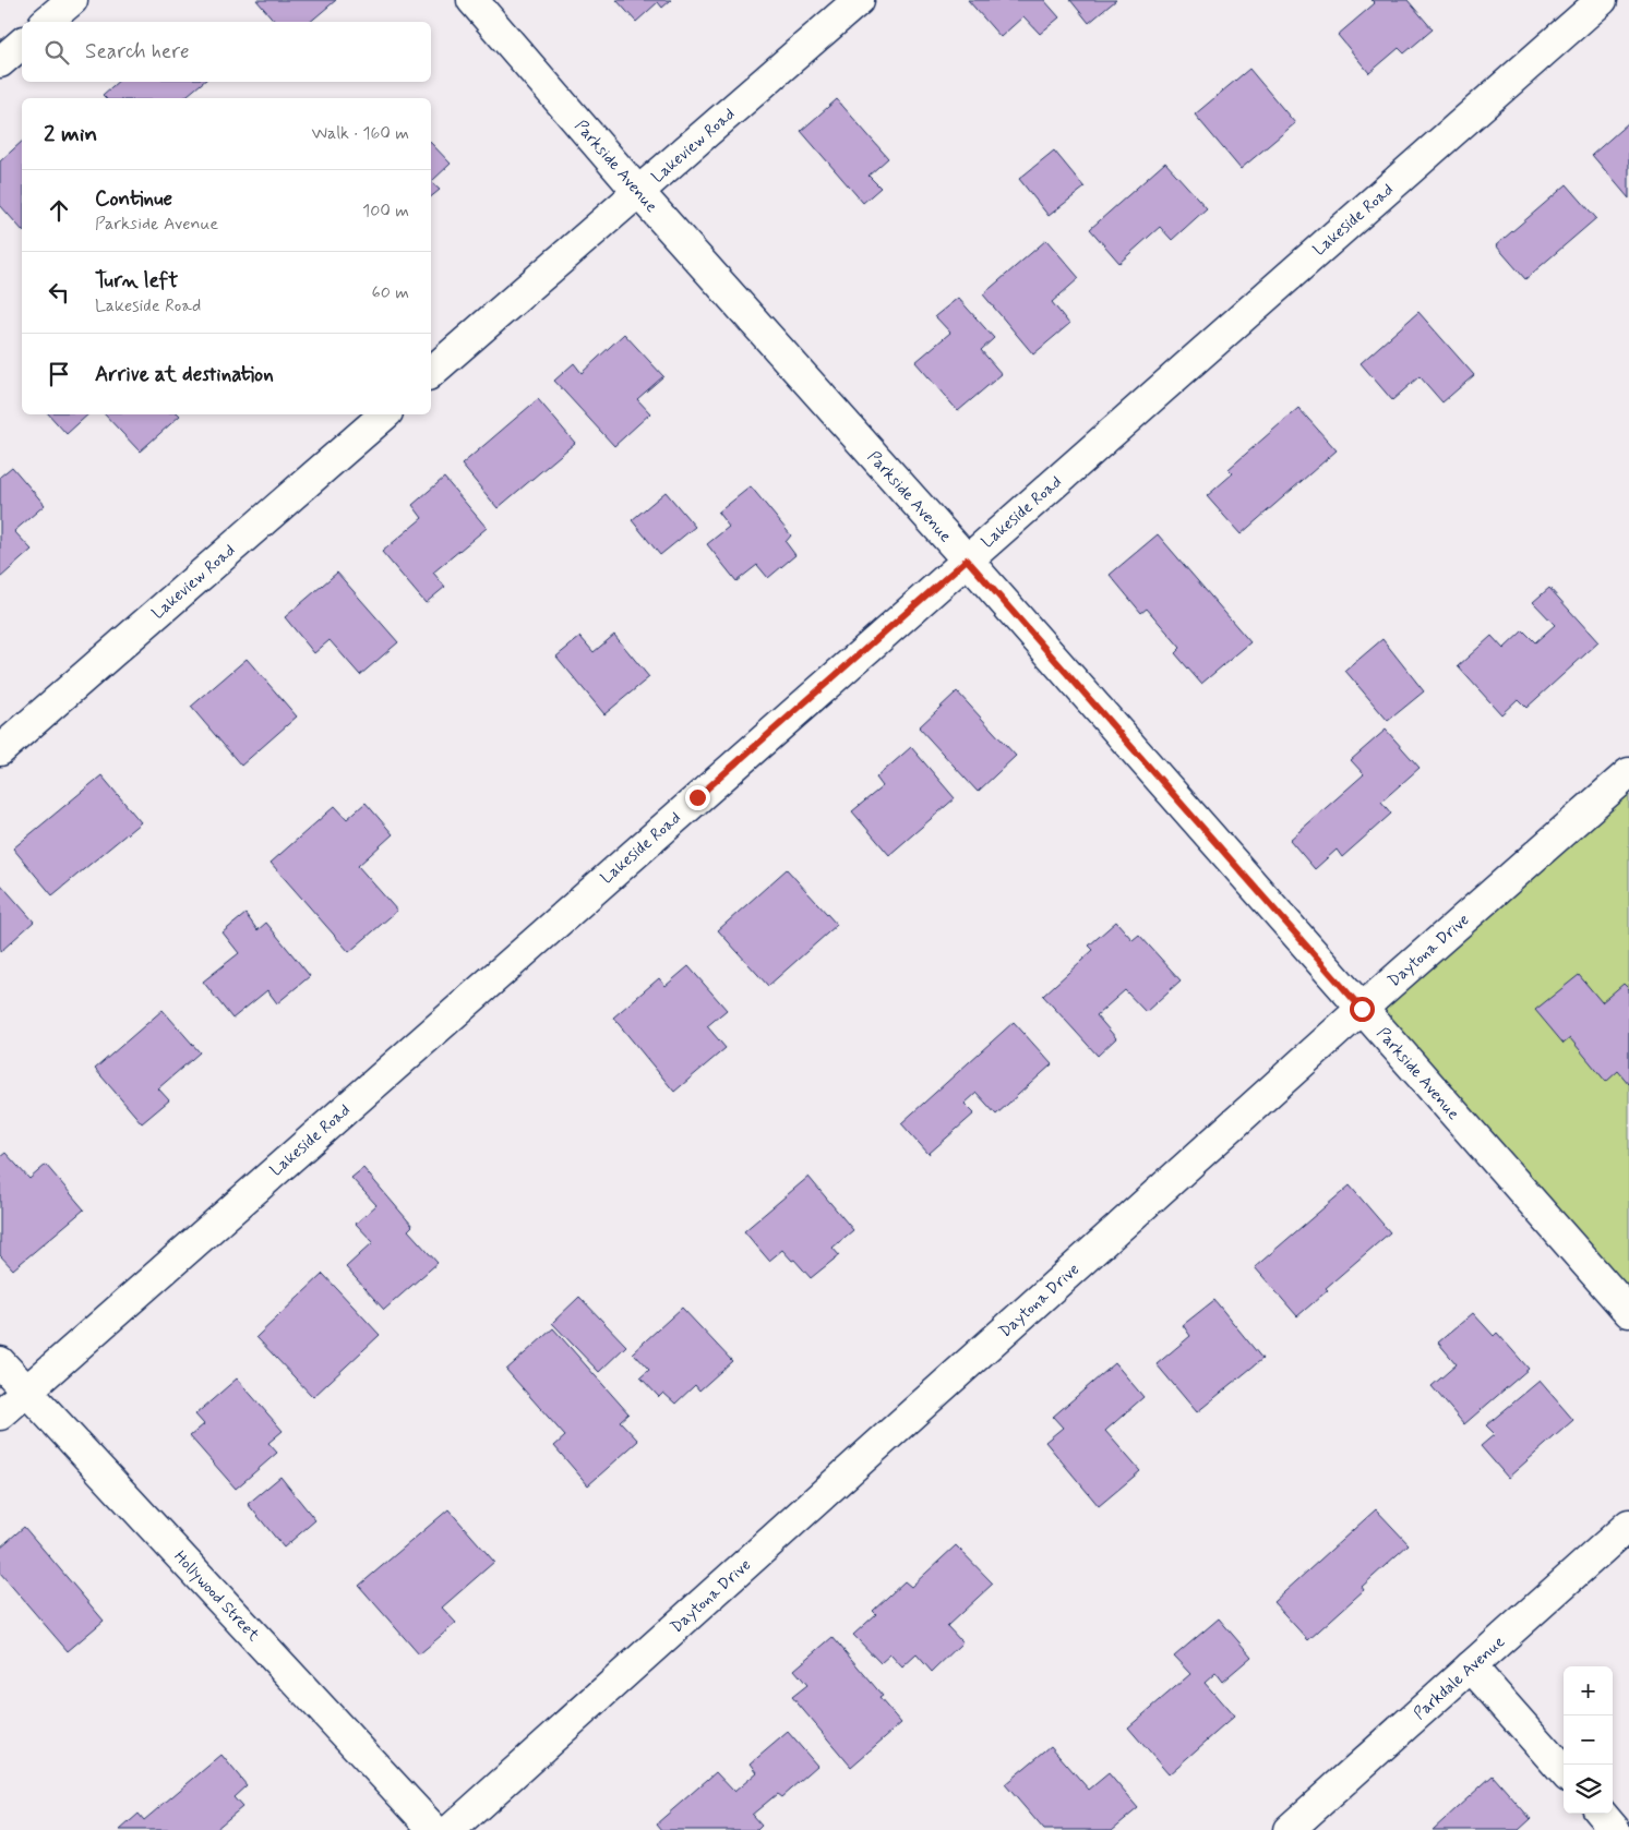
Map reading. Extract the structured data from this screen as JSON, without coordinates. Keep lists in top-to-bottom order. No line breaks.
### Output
{"streets":{"street":["Lakeview Road","Parkside Avenue","Lakeside Road","Daytona Drive","Hollywood Street","Parkdale Avenue"]},"crossings":[["Lakeview Road","Parkside Avenue"],["Parkside Avenue","Lakeside Road"],["Parkside Avenue","Daytona Drive"],["Lakeside Road","Hollywood Street"]],"page":{"search":"Search here","heading":["2 min","Walk · 160 m"],"list":[["Continue","Parkside Avenue","100 m"],["Turn left","Lakeside Road","60 m"],"Arrive at destination"],"map_buttons":["+","−"]}}
